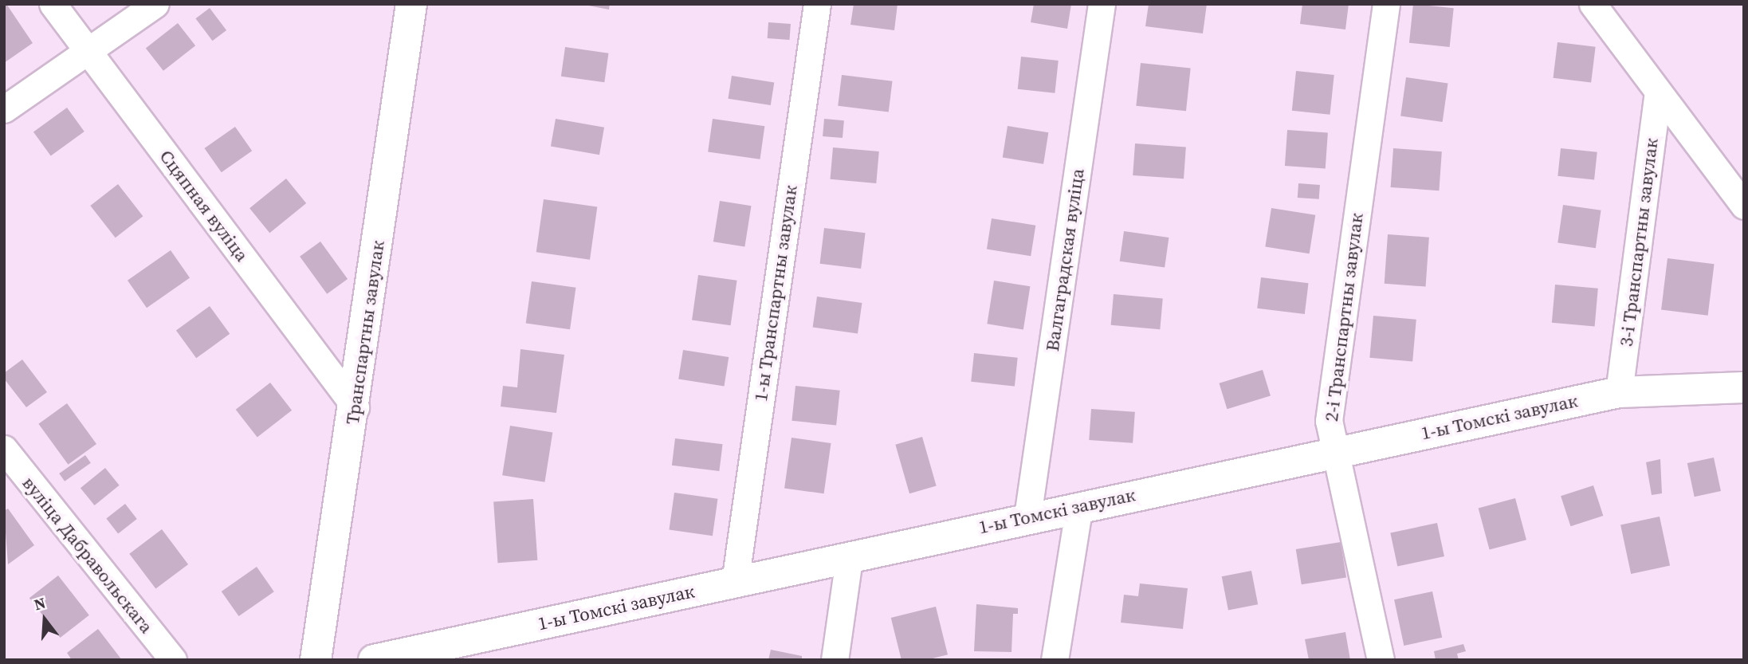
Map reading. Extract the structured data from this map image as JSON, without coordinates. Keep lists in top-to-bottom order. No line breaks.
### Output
{"streets":{"street":["Сцяпная вуліца","3-і Транспартны завулак","Валгаградская вуліца","1-ы Транспартны завулак","2-і Транспартны завулак","Транспартны завулак","1-ы Томскі завулак","вуліца Дабравольскага"]},"crossings":[["Сцяпная вуліца","Транспартны завулак"],["3-і Транспартны завулак","1-ы Томскі завулак"],["Валгаградская вуліца","1-ы Томскі завулак"],["1-ы Транспартны завулак","1-ы Томскі завулак"],["2-і Транспартны завулак","1-ы Томскі завулак"]],"north":"top"}
